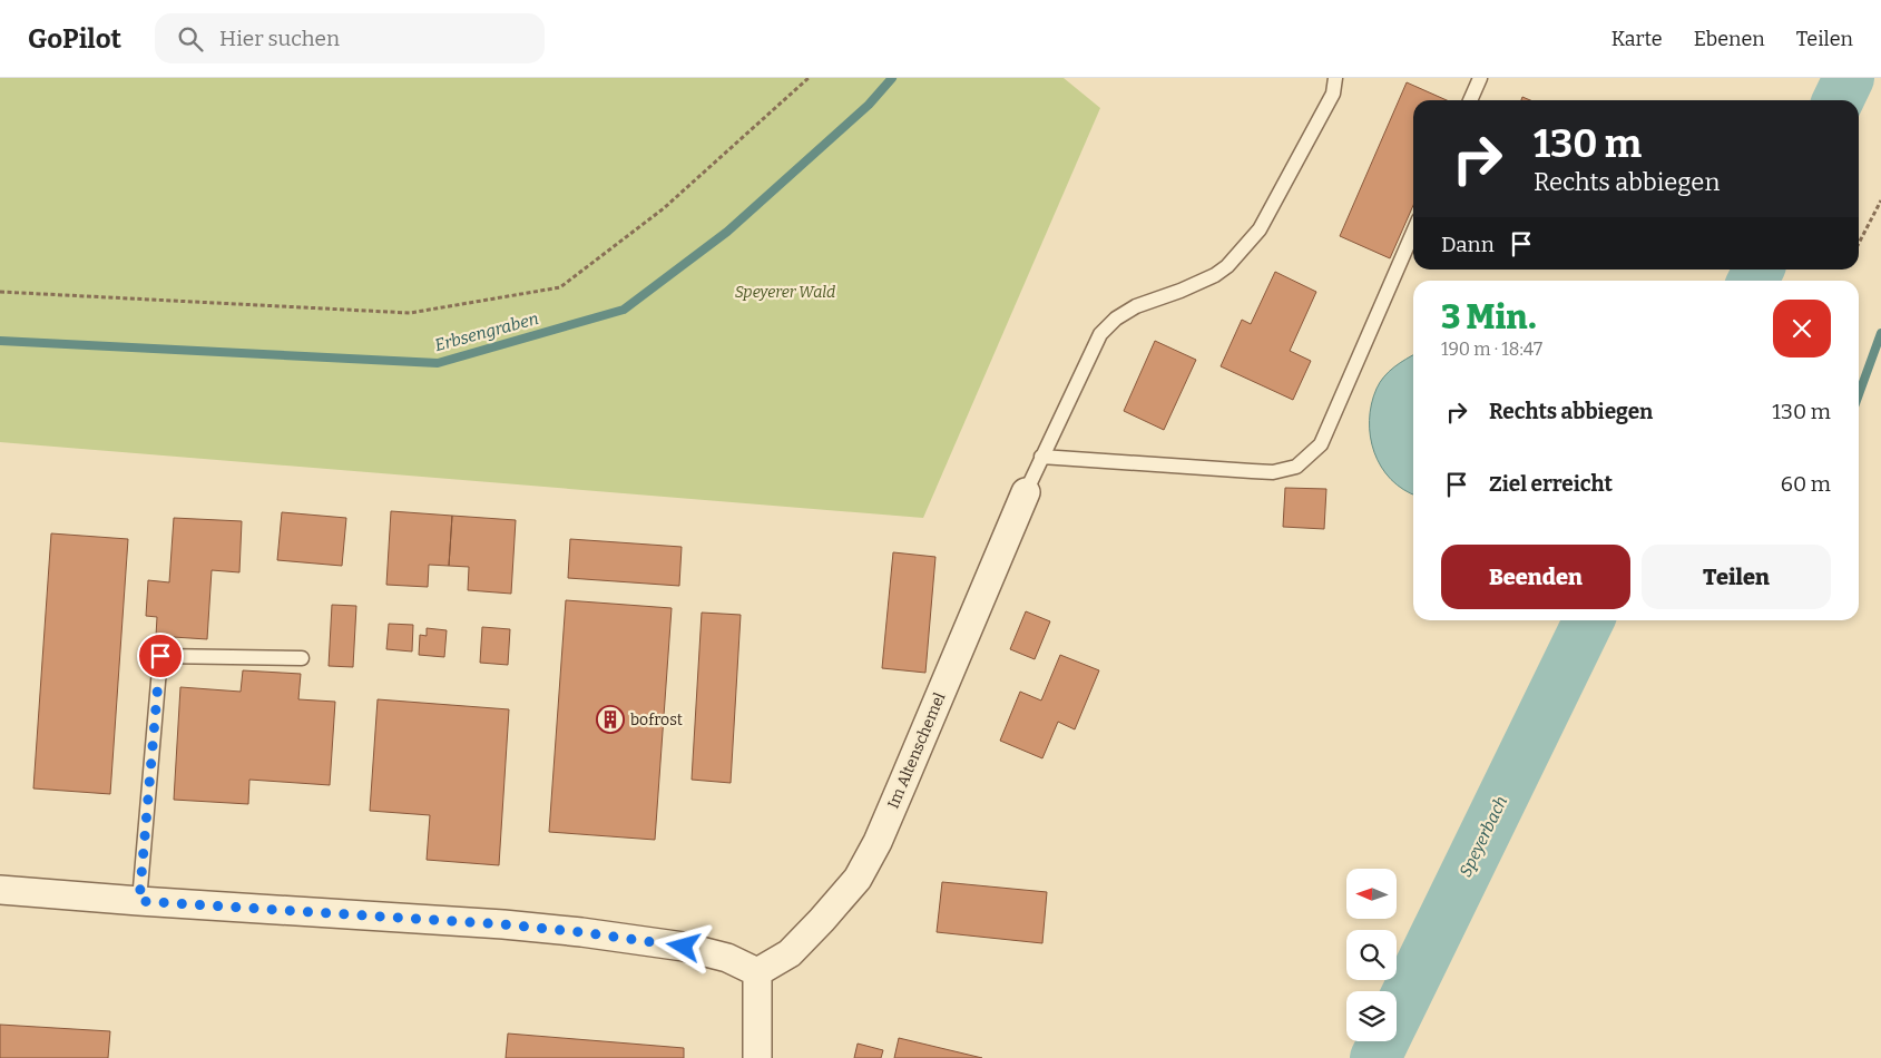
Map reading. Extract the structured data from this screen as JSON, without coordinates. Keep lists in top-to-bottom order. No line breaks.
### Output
{"streets":{"street":["Im Altenschemel"]},"water":["Erbsengraben","Speyerbach"],"parks":["Speyerer Wald"],"places":{"building":["bofrost"]},"north":"left","page":{"header":"GoPilot","search":"Hier suchen","nav":["Karte","Ebenen","Teilen"],"turn":["130 m","Rechts abbiegen"],"then":"Dann","heading":["3 Min.","190 m · 18:47"],"list":[{"name":"Rechts abbiegen","value":"130 m"},{"name":"Ziel erreicht","value":"60 m"}],"buttons":["Beenden","Teilen"]}}
